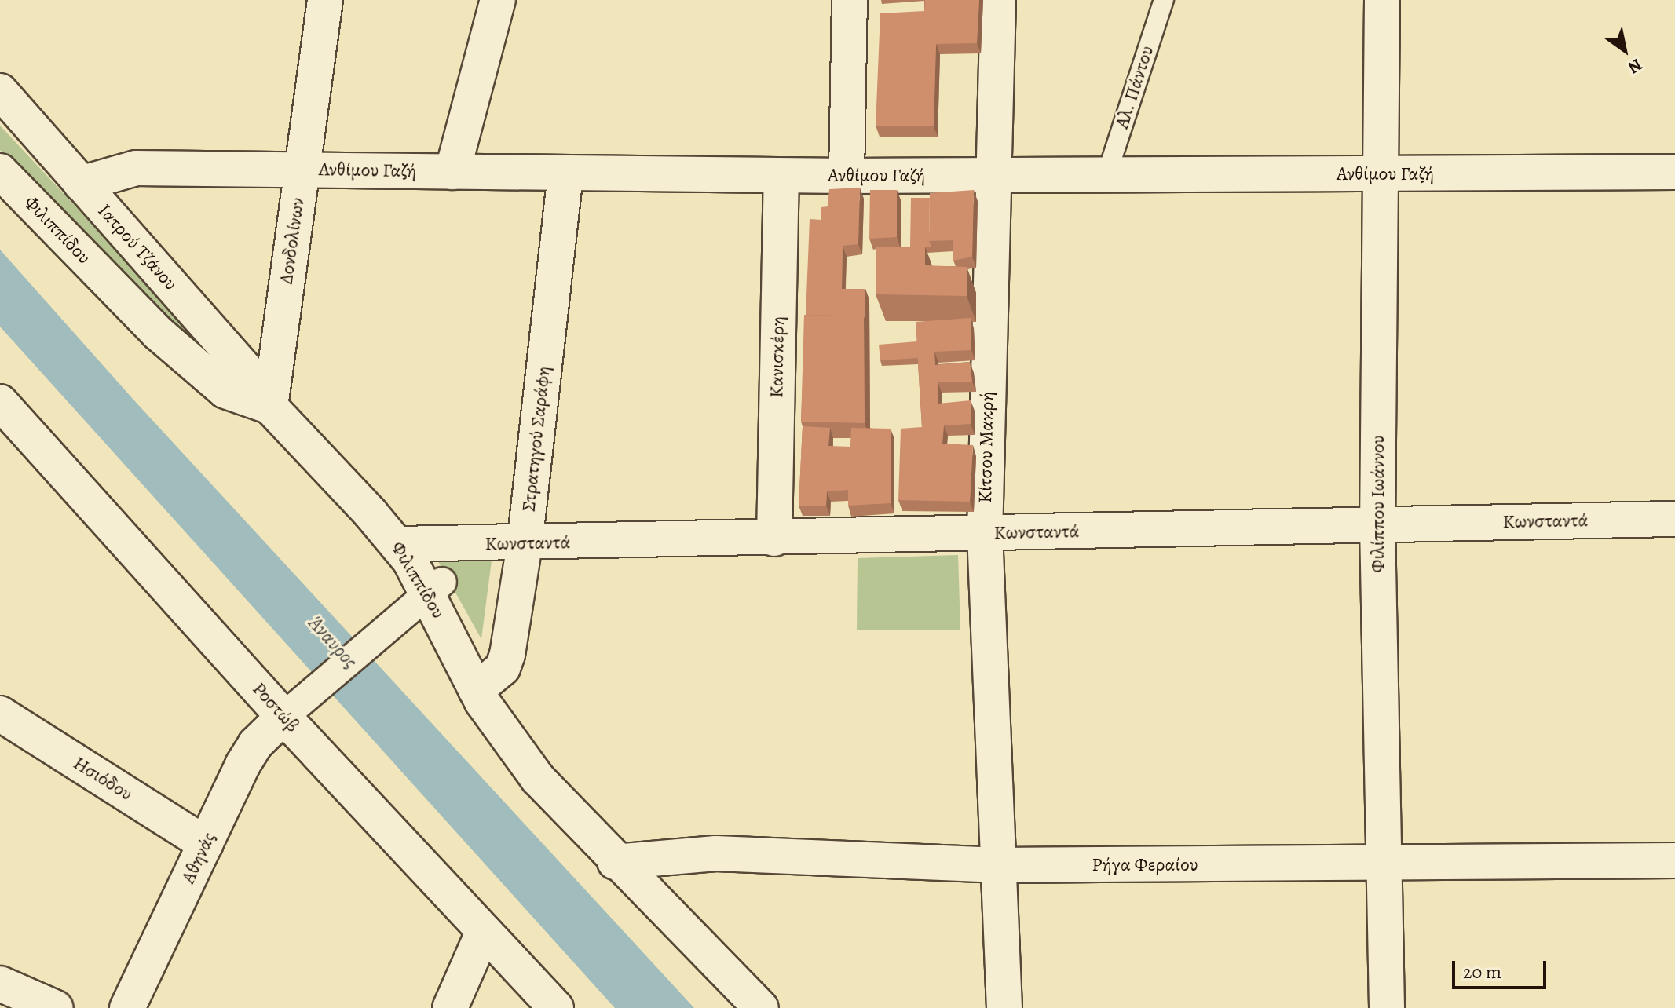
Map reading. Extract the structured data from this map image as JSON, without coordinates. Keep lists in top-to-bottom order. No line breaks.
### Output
{"streets":{"street":["Ανθίμου Γαζή","Φιλιππίδου","Δονδολίνων","Ιατρού Τζάνου","Κανισκέρη","Στρατηγού Σαράφη","Κίτσου Μακρή","Φιλίππου Ιωάννου","Κωνσταντά","Ροστώβ","Ησιόδου","Αθηνάς","Ρήγα Φεραίου"],"lane":["Αλ. Πάντου"]},"crossings":[["Αλ. Πάντου","Ανθίμου Γαζή"],["Ανθίμου Γαζή","Δονδολίνων"],["Ανθίμου Γαζή","Ιατρού Τζάνου"],["Ανθίμου Γαζή","Κανισκέρη"],["Ανθίμου Γαζή","Στρατηγού Σαράφη"],["Ανθίμου Γαζή","Κίτσου Μακρή"],["Ανθίμου Γαζή","Φιλίππου Ιωάννου"],["Φιλιππίδου","Δονδολίνων"],["Φιλιππίδου","Ιατρού Τζάνου"],["Φιλιππίδου","Στρατηγού Σαράφη"],["Φιλιππίδου","Κωνσταντά"],["Φιλιππίδου","Ρήγα Φεραίου"],["Δονδολίνων","Ιατρού Τζάνου"],["Κανισκέρη","Κωνσταντά"],["Στρατηγού Σαράφη","Κωνσταντά"],["Κίτσου Μακρή","Κωνσταντά"],["Κίτσου Μακρή","Ρήγα Φεραίου"],["Φιλίππου Ιωάννου","Κωνσταντά"],["Φιλίππου Ιωάννου","Ρήγα Φεραίου"],["Ροστώβ","Αθηνάς"],["Ησιόδου","Αθηνάς"]],"water":["Άναυρος"],"scale_bar":"20 m","north":"bottom right"}
